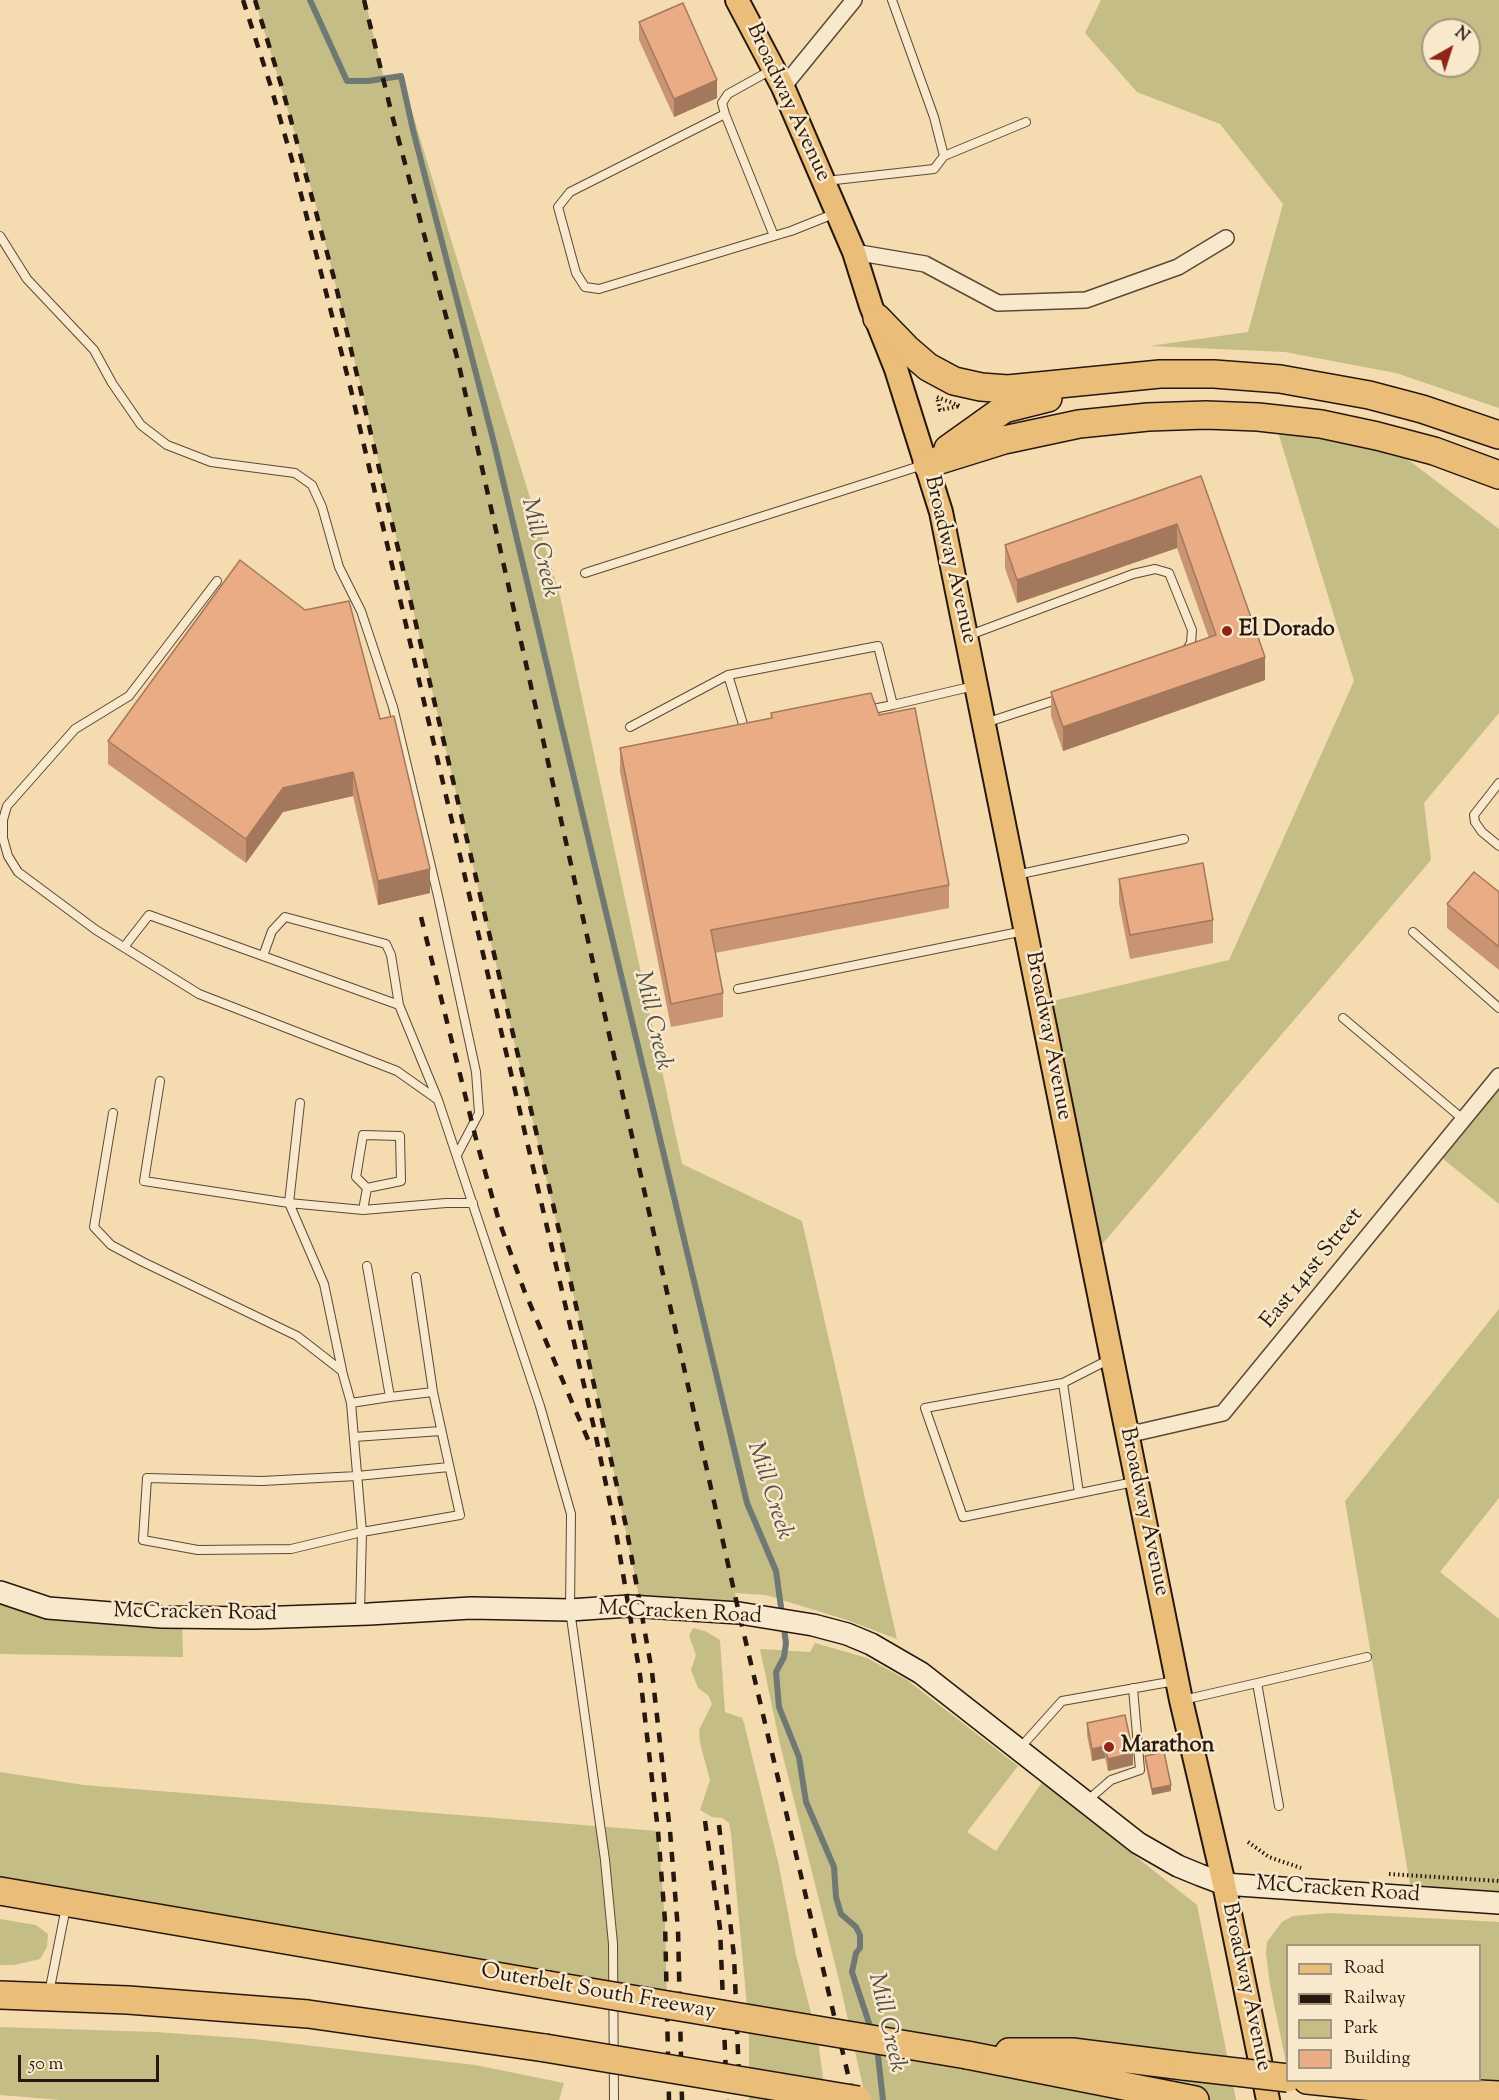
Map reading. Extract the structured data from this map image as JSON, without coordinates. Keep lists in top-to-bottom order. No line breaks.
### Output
{"streets":{"highway":["Outerbelt South Freeway"],"main road":["Broadway Avenue"],"street":["East 141st Street","McCracken Road"]},"crossings":[["Broadway Avenue","East 141st Street"],["Broadway Avenue","McCracken Road"]],"water":["Mill Creek"],"places":["El Dorado","Marathon"],"legend":["Road","Railway","Park","Building"],"scale_bar":"50 m","north":"top right"}
